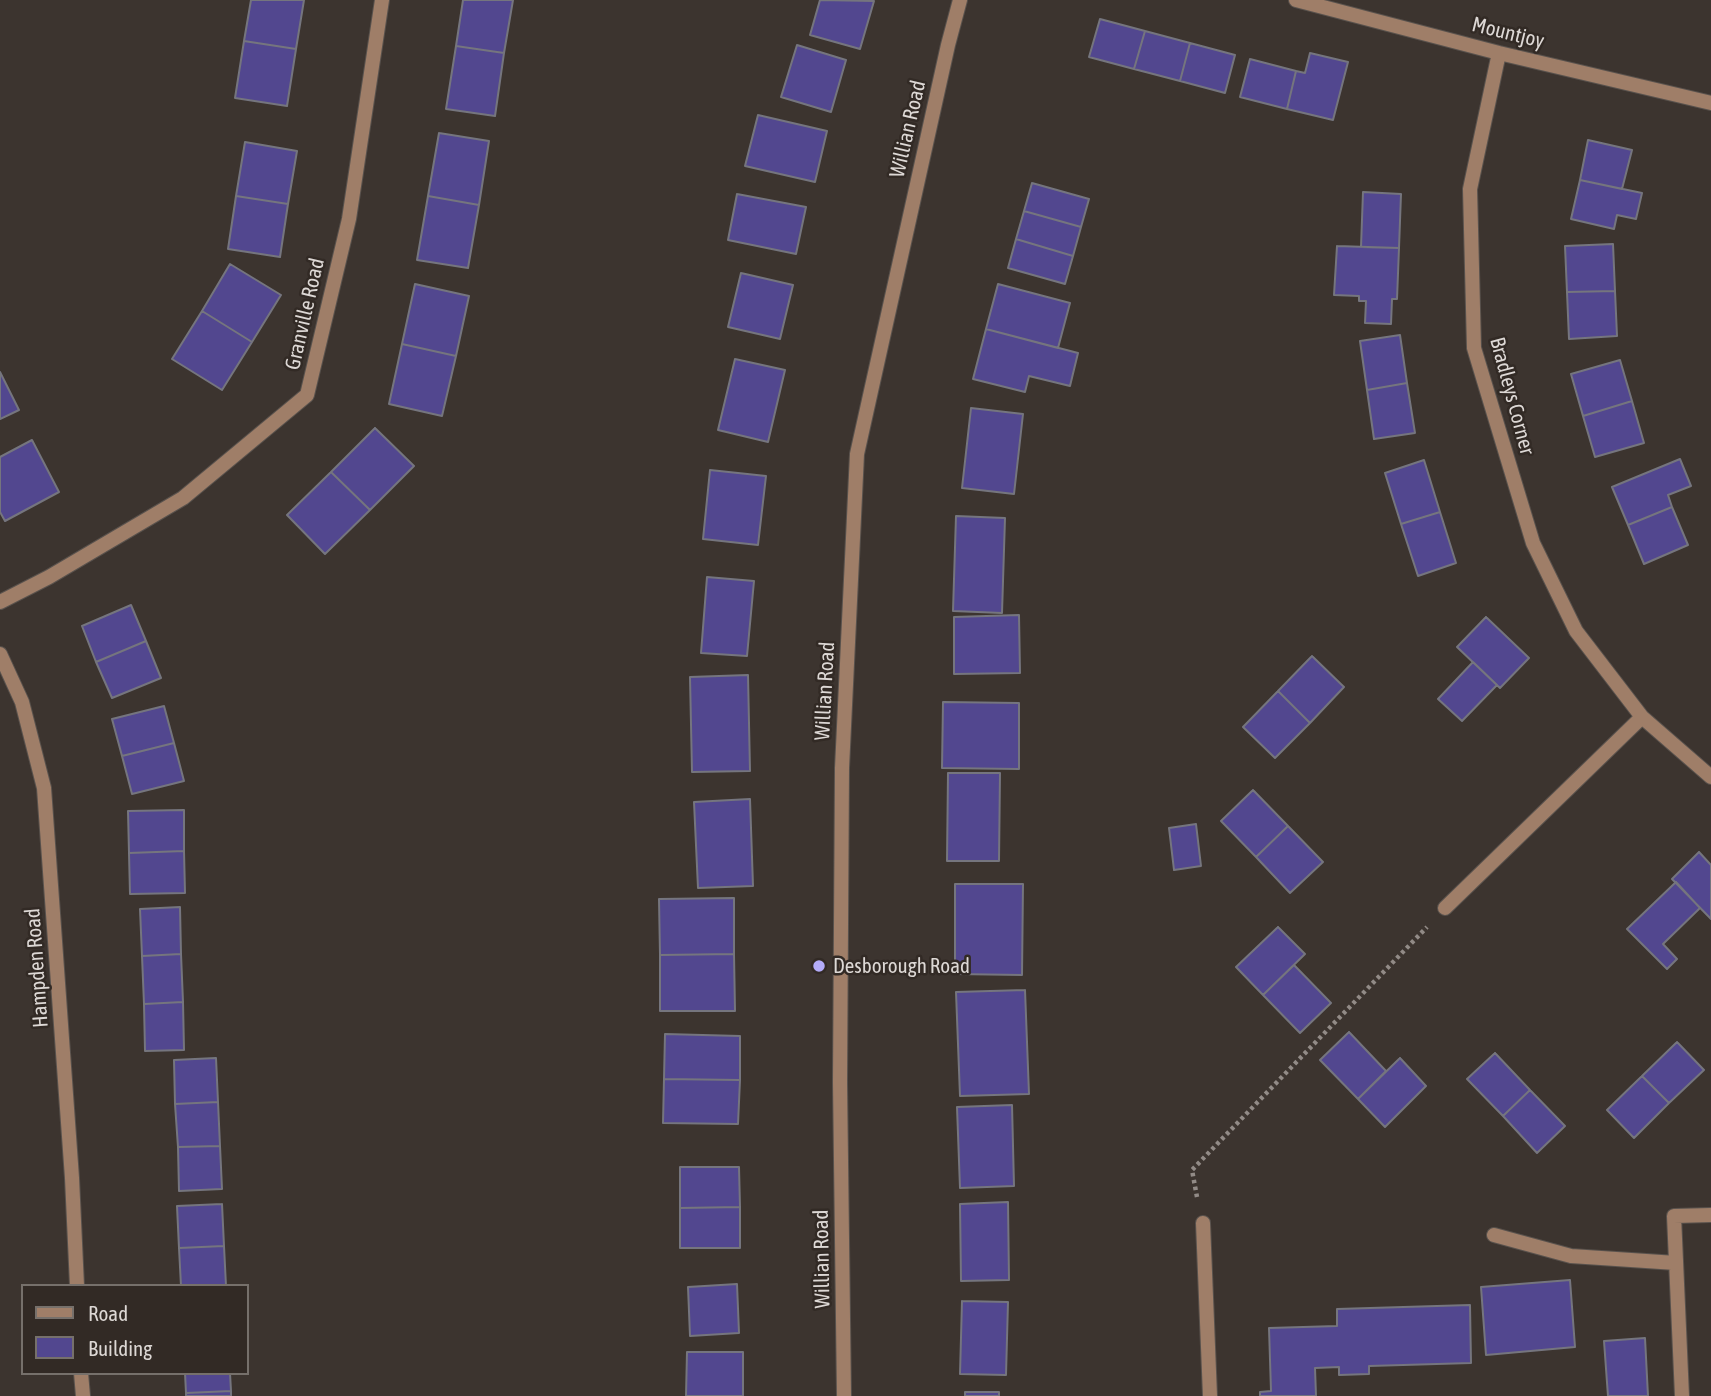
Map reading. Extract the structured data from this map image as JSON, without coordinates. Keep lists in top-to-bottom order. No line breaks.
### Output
{"streets":{"street":["Mountjoy","Willian Road","Granville Road","Bradleys Corner","Hampden Road"]},"crossings":[["Mountjoy","Bradleys Corner"]],"places":["Desborough Road"],"legend":["Road","Building"]}
